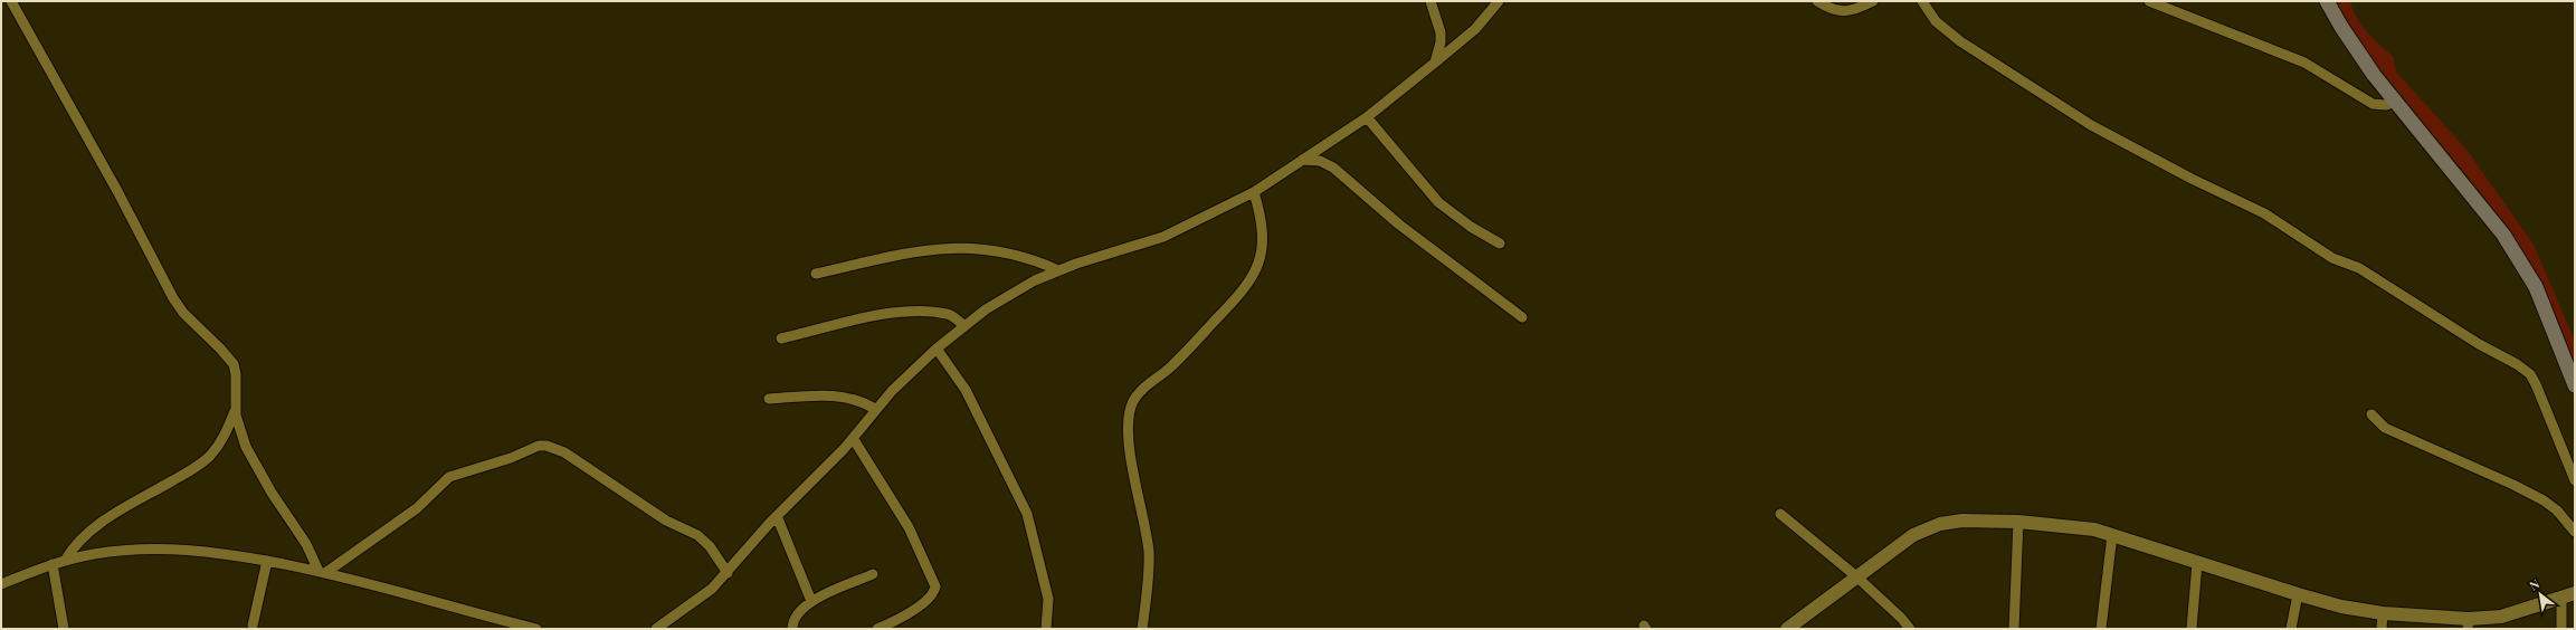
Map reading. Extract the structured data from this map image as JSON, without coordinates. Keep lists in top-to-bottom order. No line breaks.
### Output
{"north":"top left"}
